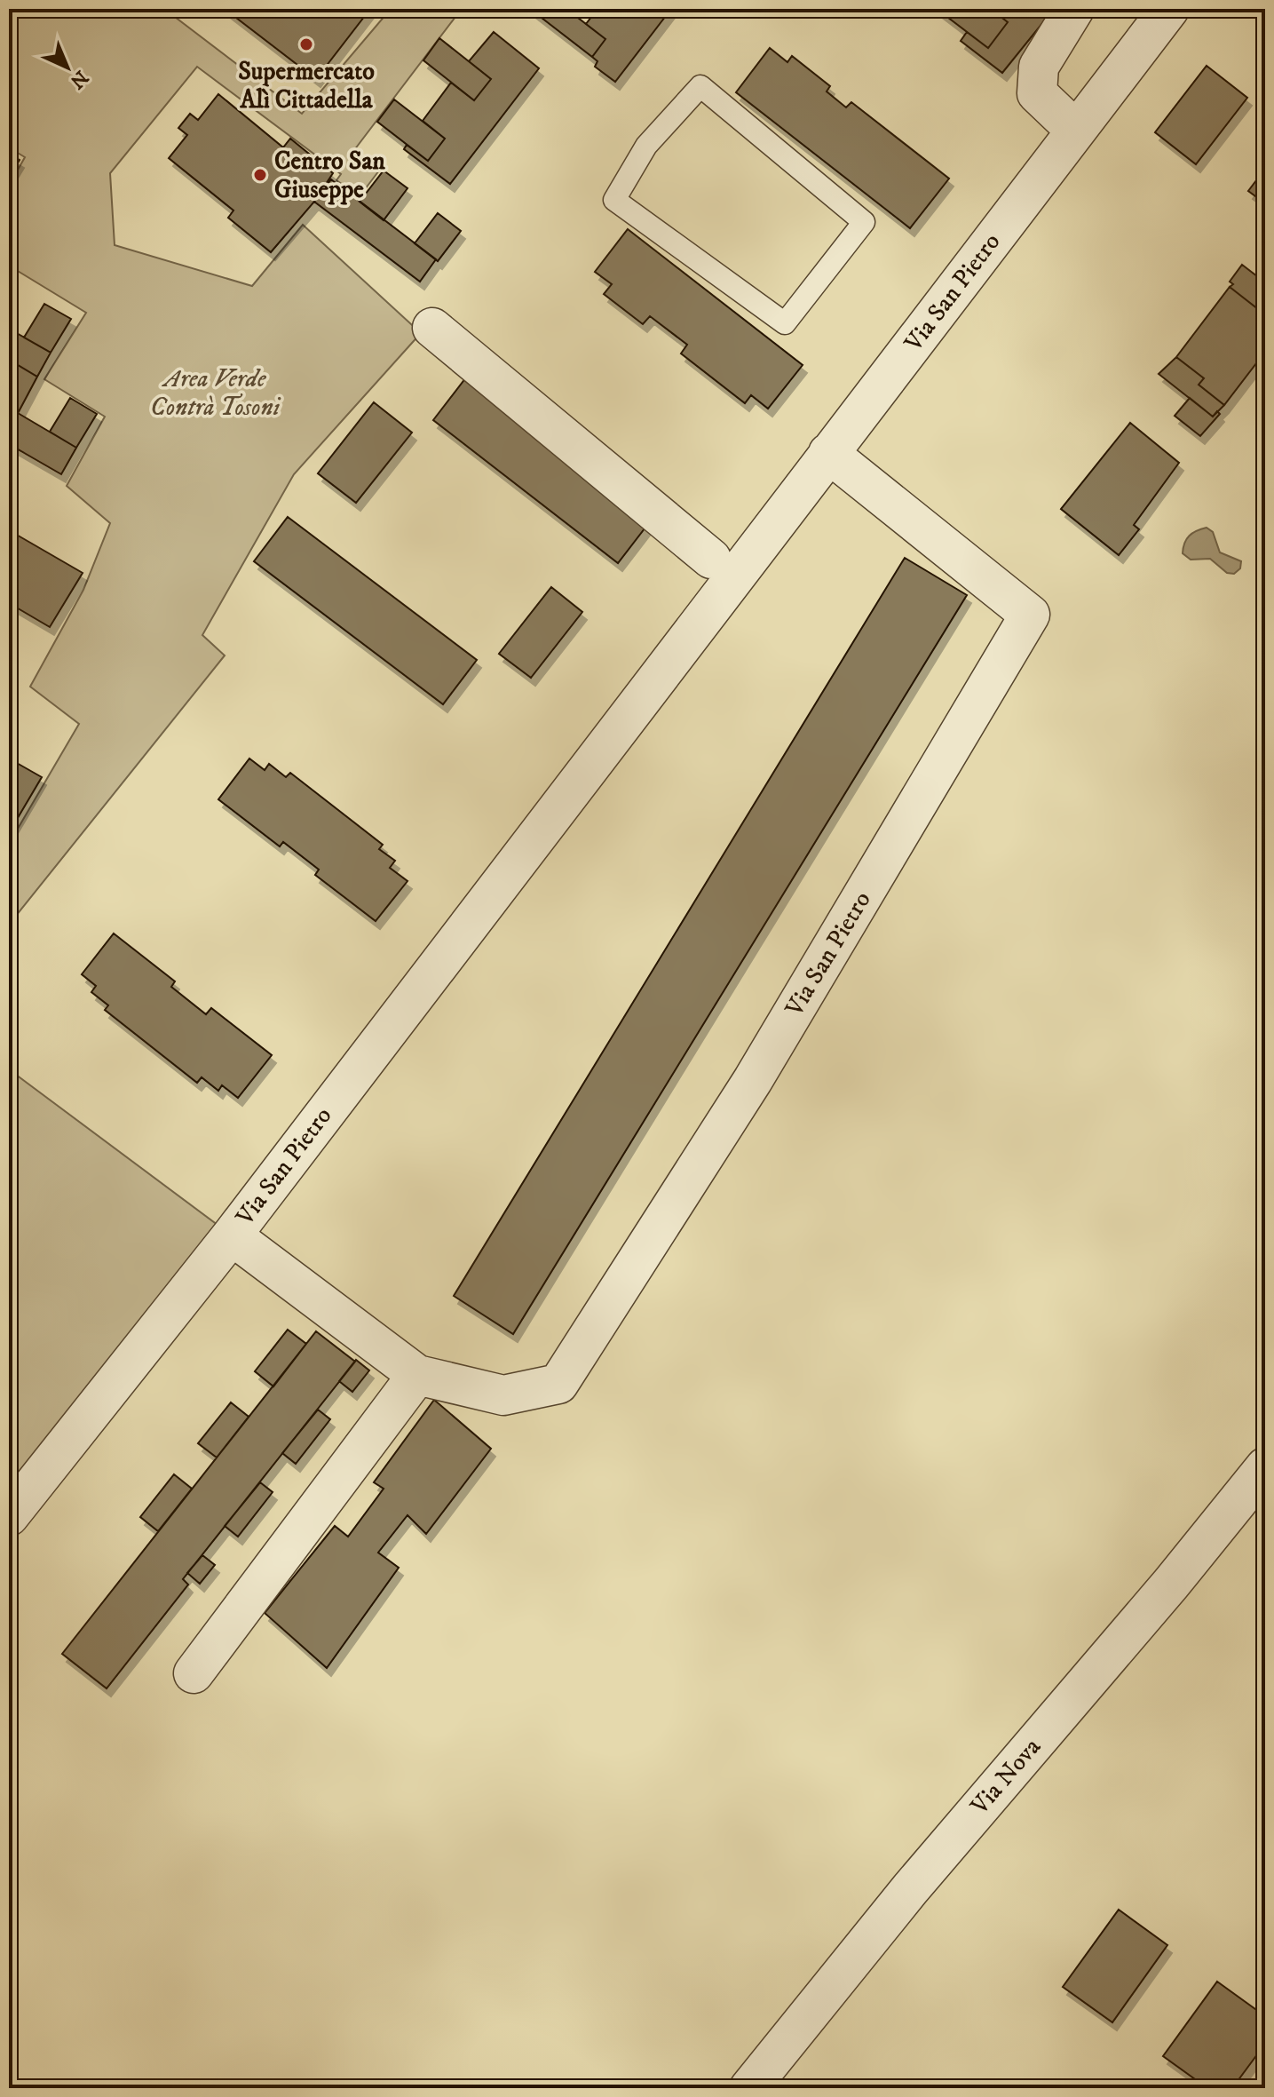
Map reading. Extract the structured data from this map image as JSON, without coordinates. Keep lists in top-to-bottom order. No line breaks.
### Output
{"streets":{"street":["Via San Pietro","Via Nova"]},"parks":["Area Verde Contrà Tosoni"],"places":["Supermercato Alì Cittadella","Centro San Giuseppe"],"north":"bottom right"}
